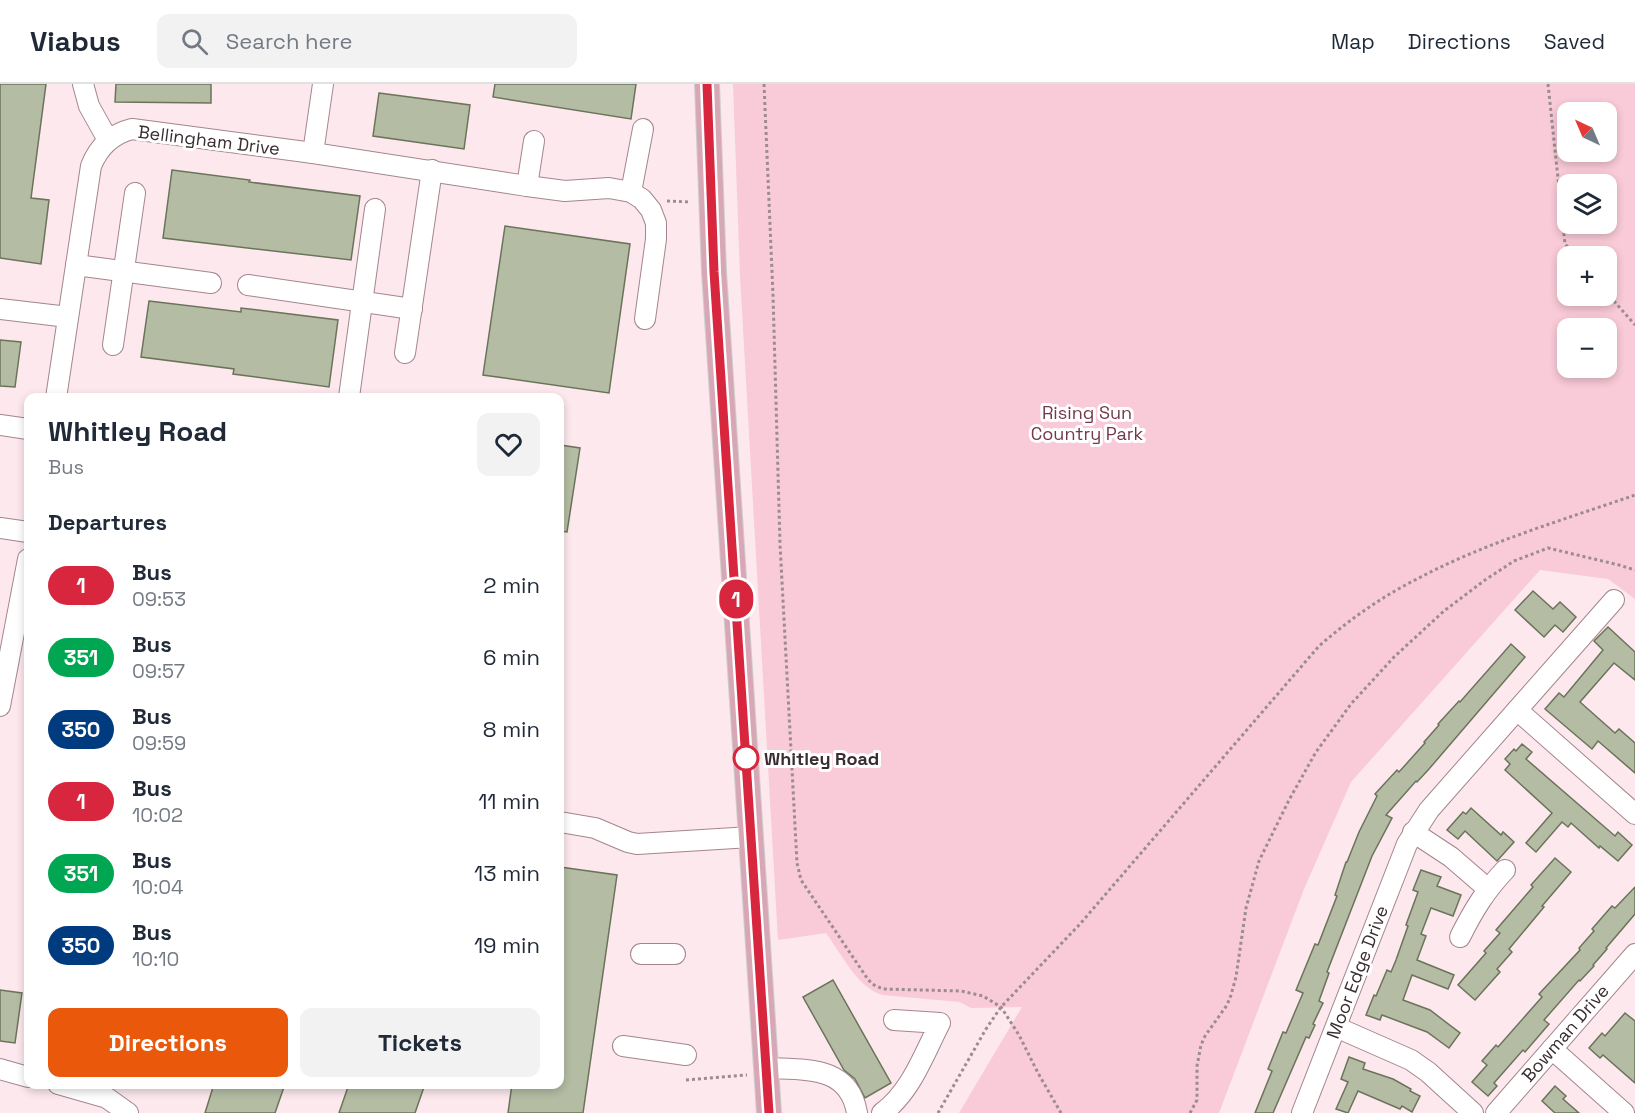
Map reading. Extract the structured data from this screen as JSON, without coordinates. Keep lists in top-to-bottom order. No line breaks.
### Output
{"streets":{"street":["Bellingham Drive","Moor Edge Drive","Bowman Drive"]},"parks":["Rising Sun Country Park"],"places":["Whitley Road"],"lines":["bus line 1"],"north":"top left","page":{"header":"Viabus","search":"Search here","nav":["Map","Directions","Saved"],"on_map":"1","map_buttons":["+","−"],"heading":[["Whitley Road","Bus"],"Departures"],"list":[{"mark":"1","name":"Bus","note":"09:53","value":"2 min"},{"mark":"351","name":"Bus","note":"09:57","value":"6 min"},{"mark":"350","name":"Bus","note":"09:59","value":"8 min"},{"mark":"1","name":"Bus","note":"10:02","value":"11 min"},{"mark":"351","name":"Bus","note":"10:04","value":"13 min"},{"mark":"350","name":"Bus","note":"10:10","value":"19 min"}],"buttons":["Directions","Tickets"]}}
